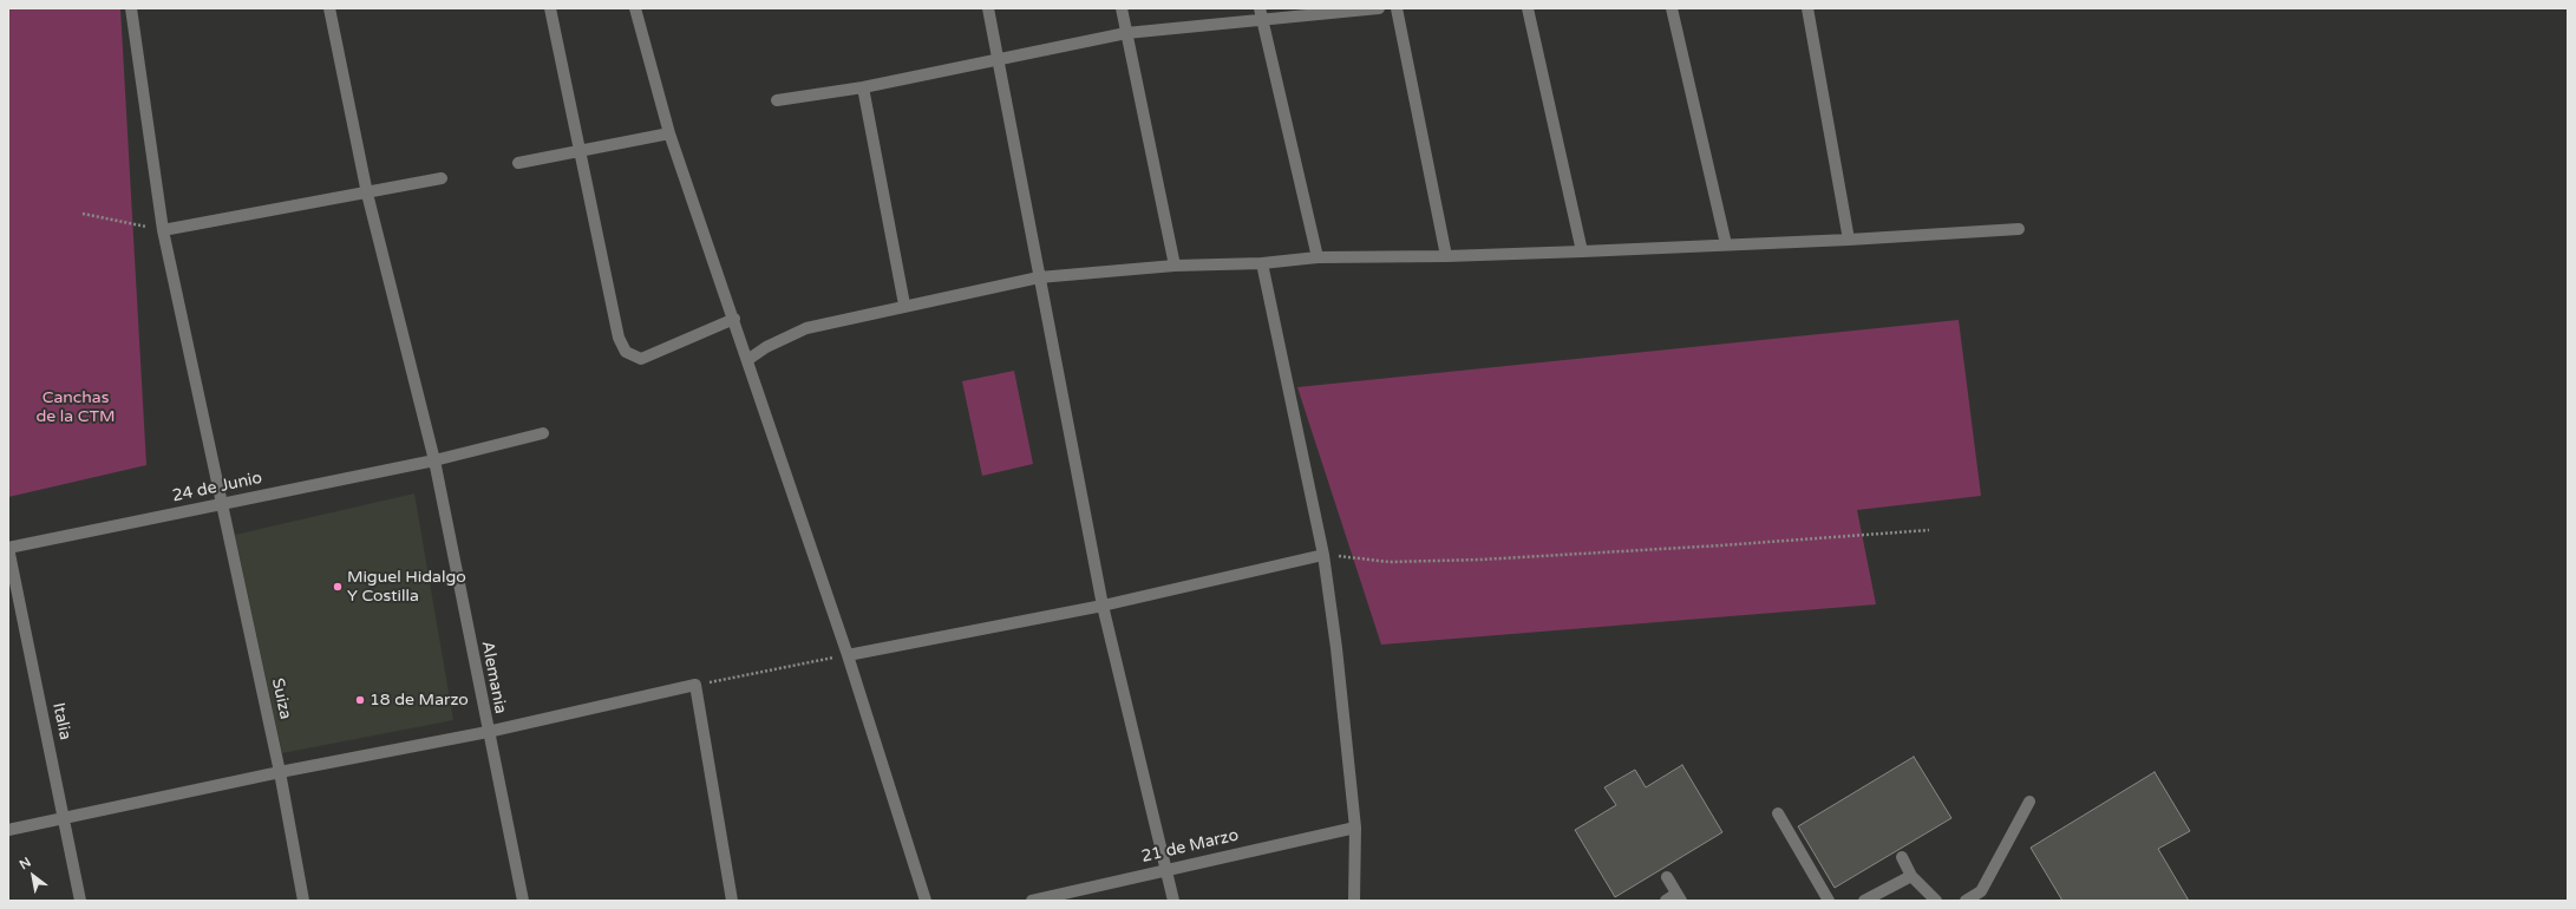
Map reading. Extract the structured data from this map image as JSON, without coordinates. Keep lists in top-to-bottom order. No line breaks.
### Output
{"streets":{"street":["24 de Junio","Alemania","Suiza","Italia","21 de Marzo"]},"crossings":[["24 de Junio","Alemania"],["24 de Junio","Suiza"],["24 de Junio","Italia"]],"parks":["Canchas de la CTM"],"places":["Miguel Hidalgo Y Costilla","18 de Marzo"],"north":"top left"}
